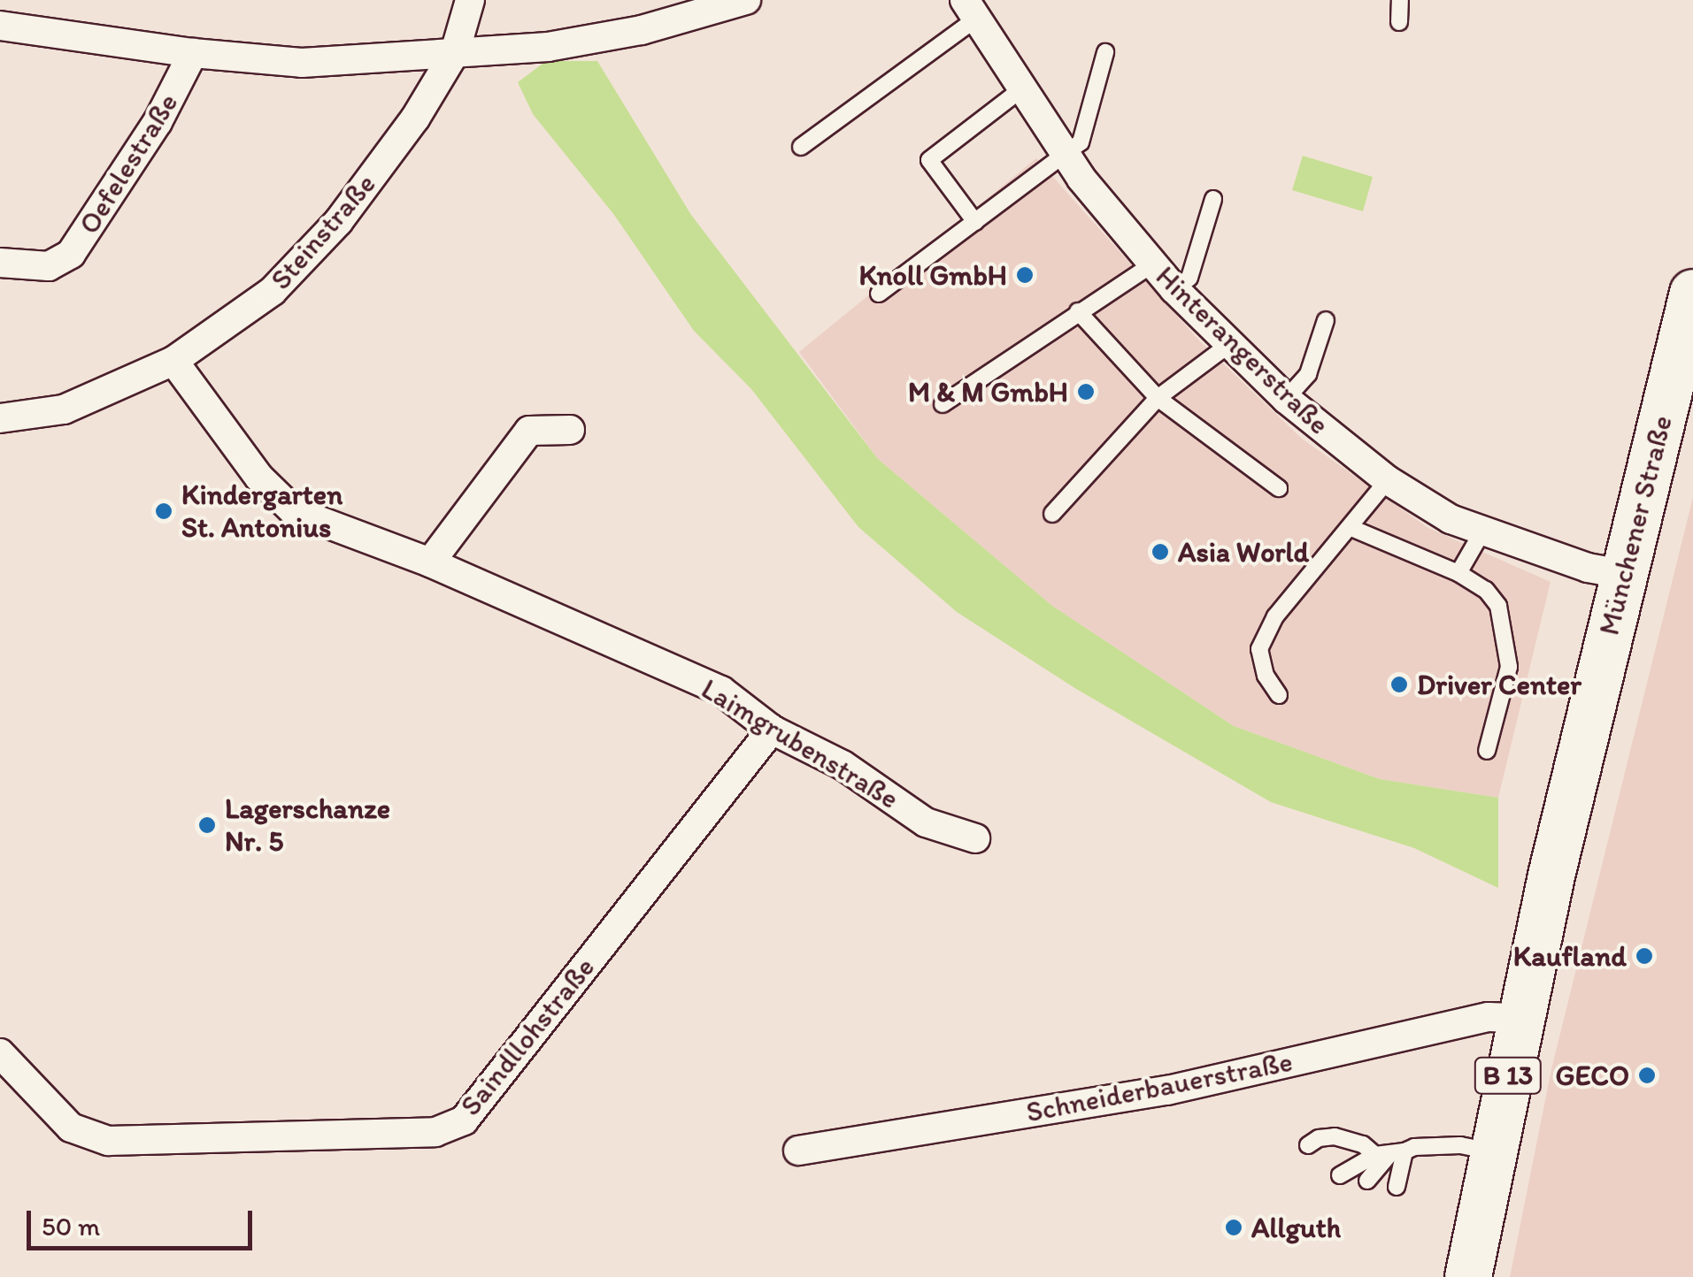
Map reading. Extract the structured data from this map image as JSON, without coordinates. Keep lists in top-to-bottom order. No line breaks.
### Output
{"streets":{"main road":["Münchener Straße","B 13"],"street":["Oefelestraße","Steinstraße","Hinterangerstraße","Laimgrubenstraße","Saindllohstraße","Schneiderbauerstraße"]},"crossings":[["Oefelestraße","Steinstraße"],["Steinstraße","Laimgrubenstraße"],["Hinterangerstraße","Münchener Straße"],["Münchener Straße","Schneiderbauerstraße"],["Laimgrubenstraße","Saindllohstraße"]],"places":["Knoll GmbH","M & M GmbH","Kindergarten St. Antonius","Asia World","Driver Center","Lagerschanze Nr. 5","Kaufland","GECO","Allguth"],"scale_bar":"50 m"}
